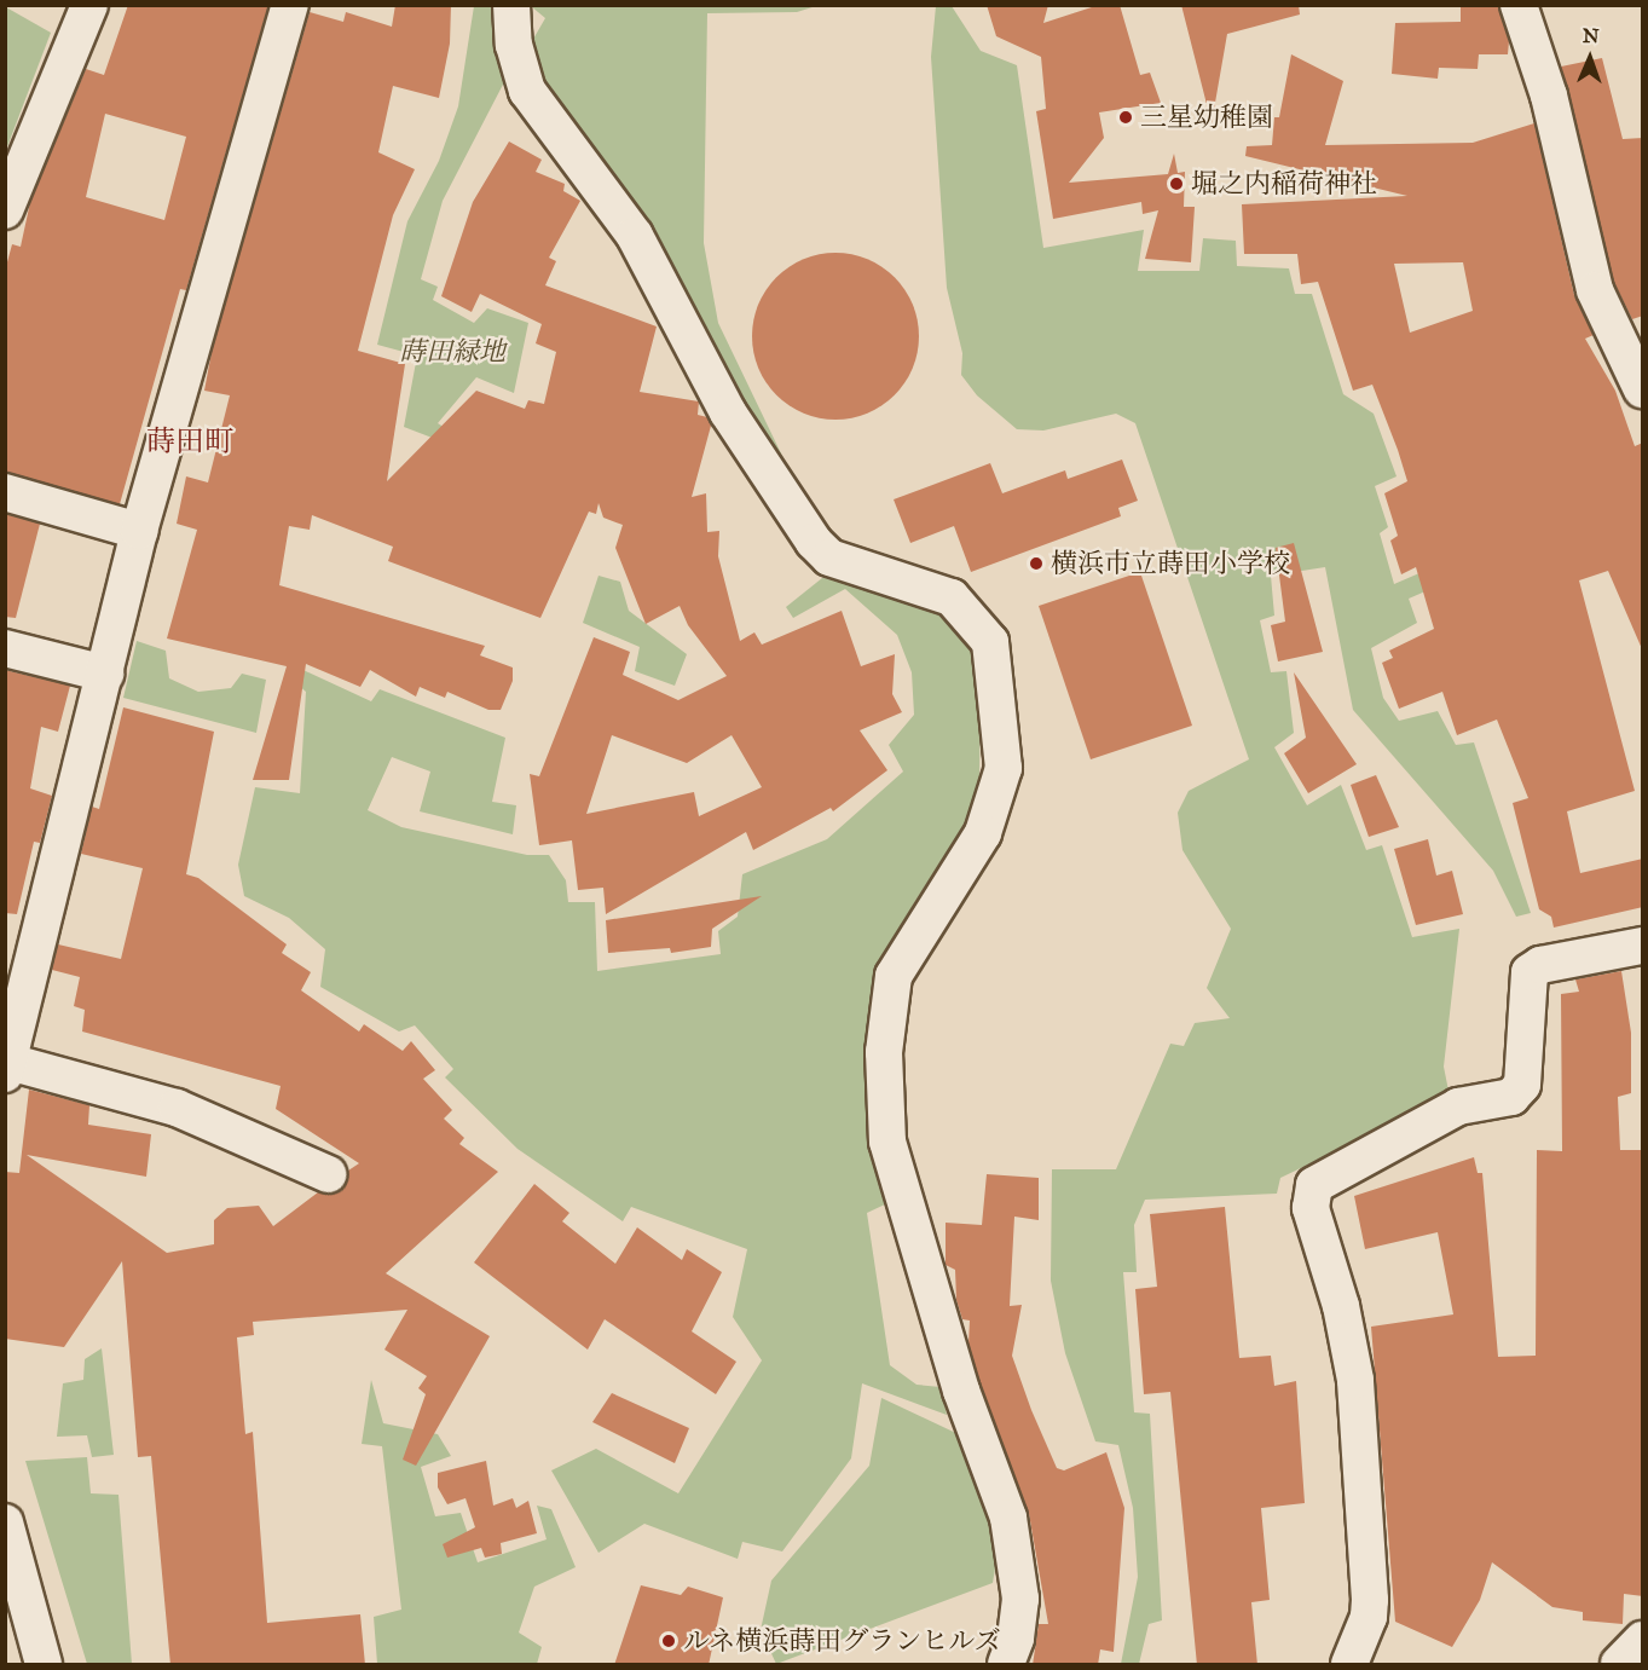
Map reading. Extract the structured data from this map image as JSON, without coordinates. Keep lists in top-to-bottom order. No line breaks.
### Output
{"districts":["蒔田町"],"parks":["蒔田緑地"],"places":["三星幼稚園","堀之内稲荷神社","横浜市立蒔田小学校","ルネ横浜蒔田グランヒルズ"],"north":"top"}
